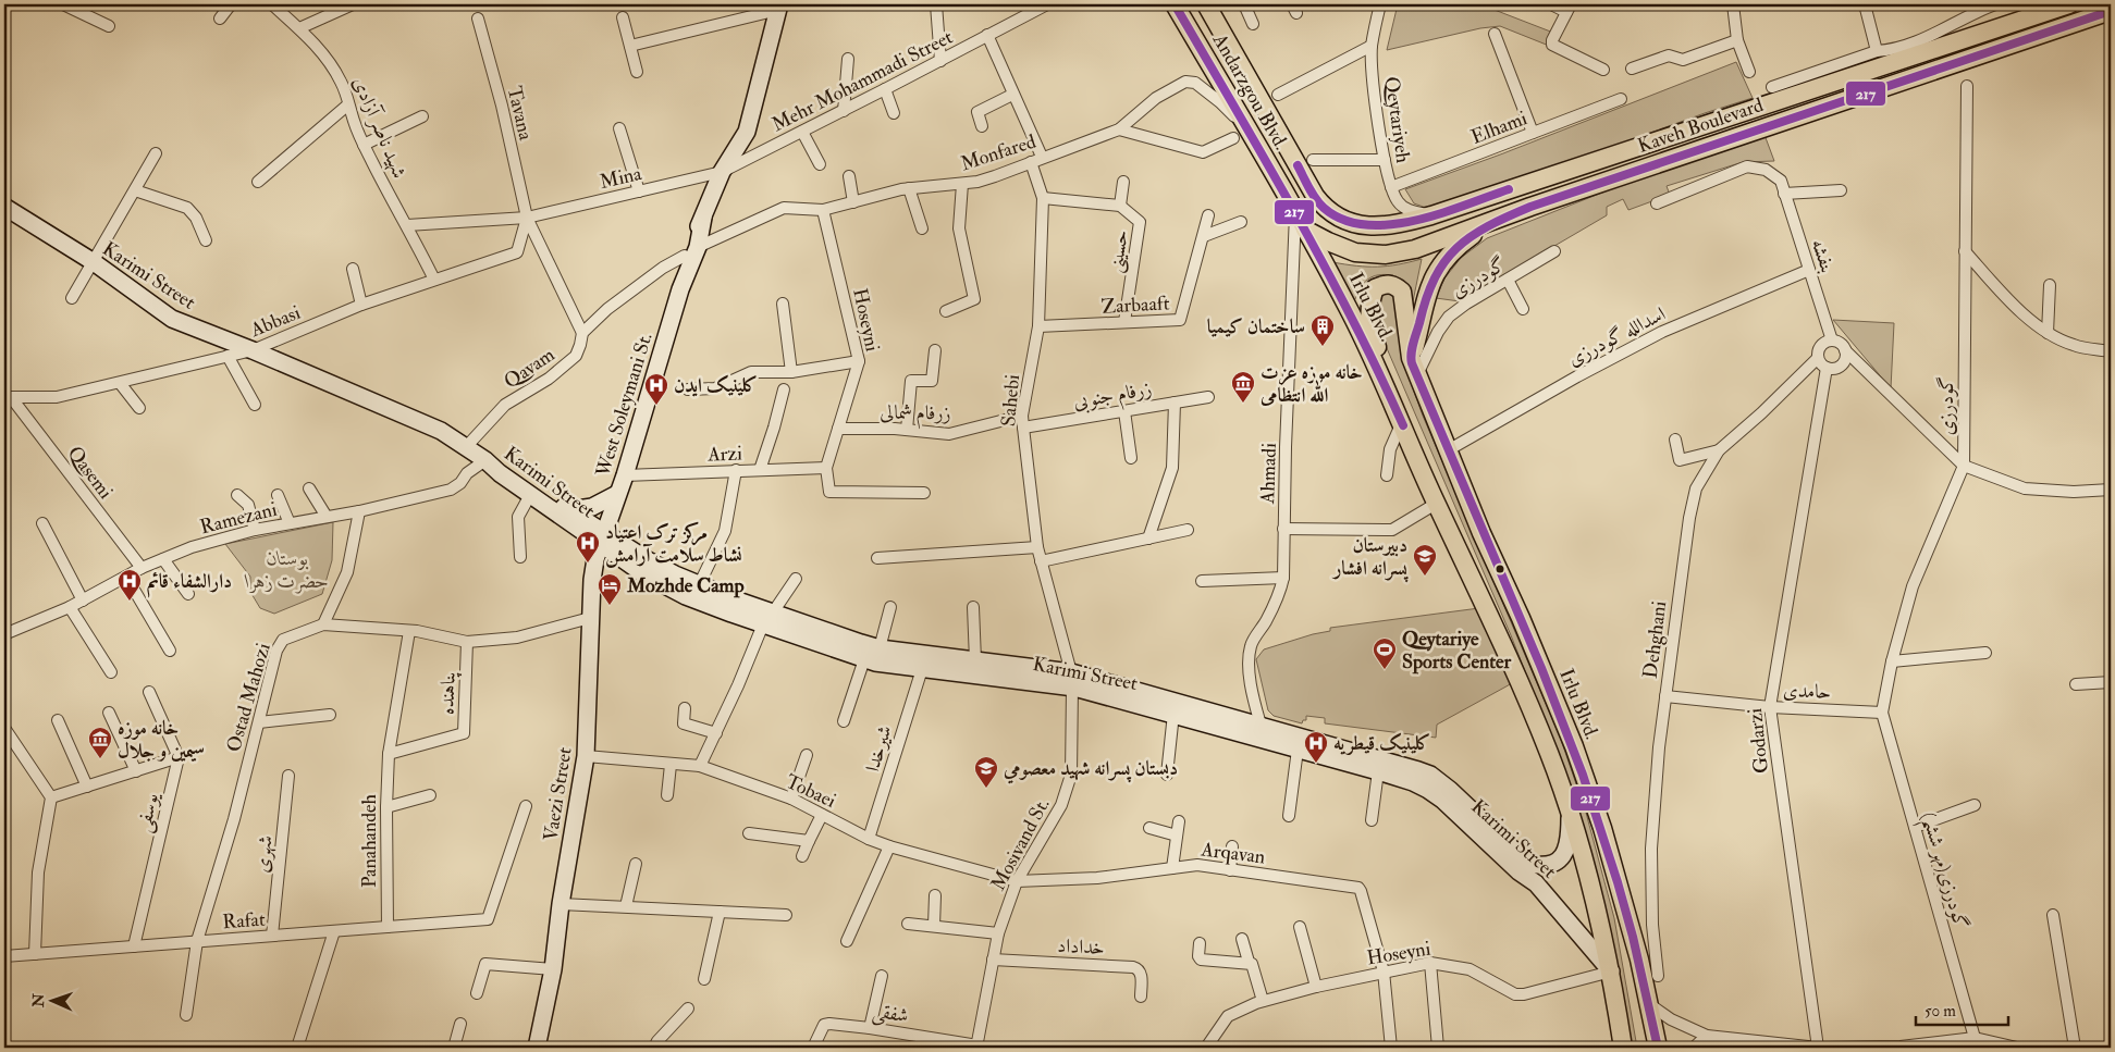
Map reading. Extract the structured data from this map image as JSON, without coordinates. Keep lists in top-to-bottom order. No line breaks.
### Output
{"streets":{"main road":["Andarzgou Blvd.","Kaveh Boulevard","Karimi Street","Irlu Blvd.","West Soleymani St.","Vaezi Street"],"street":["Mehr Mohammadi Street","Tavana","Qeytariyeh","شهید ناصر آزادی","Elhami","Monfared","Mina","حسینی","بنفشه","گودرزی","Zarbaaft","Hoseyni","Abbasi","اسدالله گودرزی","Qavam","زرفام جنوبی","Sahebi","زرفام شمالی","Arzi","Qasemi","Ahmadi","Ramezani","Dehghani","حامدی","پناهنده","Ostad Mahozi","Godarzi","شیرخدا","Tobaei","یوسفی","Panahandeh","Mosivand St.","Arqavan","شهری","گودرزی(مهر ششم)","Rafat","خداداد","شفقی"]},"crossings":[["Mehr Mohammadi Street","Mina"],["Mehr Mohammadi Street","Sahebi"],["Mehr Mohammadi Street","West Soleymani St."],["Andarzgou Blvd.","Kaveh Boulevard"],["Andarzgou Blvd.","Monfared"],["Andarzgou Blvd.","Irlu Blvd."],["Andarzgou Blvd.","Ahmadi"],["Tavana","Mina"],["Tavana","Abbasi"],["Tavana","Qavam"],["Qeytariyeh","Kaveh Boulevard"],["Qeytariyeh","Elhami"],["Kaveh Boulevard","Irlu Blvd."],["شهید ناصر آزادی","Mina"],["شهید ناصر آزادی","Abbasi"],["Monfared","Hoseyni"],["Monfared","Qavam"],["Monfared","Sahebi"],["Monfared","West Soleymani St."],["Mina","Abbasi"],["Mina","West Soleymani St."],["حسینی","Zarbaaft"],["حسینی","Sahebi"],["بنفشه","اسدالله گودرزی"],["بنفشه","Dehghani"],["بنفشه","Godarzi"],["Karimi Street","Irlu Blvd."],["Karimi Street","Hoseyni"],["Karimi Street","Abbasi"],["Karimi Street","Qavam"],["Karimi Street","Sahebi"],["Karimi Street","West Soleymani St."],["Karimi Street","Ahmadi"],["Karimi Street","Ramezani"],["Karimi Street","شیرخدا"],["Karimi Street","Vaezi Street"],["Karimi Street","Mosivand St."],["گودرزی","Irlu Blvd."],["گودرزی","حامدی"],["گودرزی","گودرزی(مهر ششم)"],["Zarbaaft","Sahebi"],["Irlu Blvd.","Hoseyni"],["Irlu Blvd.","اسدالله گودرزی"],["Hoseyni","زرفام شمالی"],["Hoseyni","Arzi"],["Hoseyni","Arqavan"],["Abbasi","Qasemi"],["Qavam","West Soleymani St."],["زرفام جنوبی","Sahebi"],["Sahebi","زرفام شمالی"],["Sahebi","Mosivand St."],["West Soleymani St.","Arzi"],["West Soleymani St.","Vaezi Street"],["Qasemi","Ramezani"],["Dehghani","حامدی"],["Dehghani","Godarzi"],["حامدی","Godarzi"],["حامدی","گودرزی(مهر ششم)"],["پناهنده","Ostad Mahozi"],["پناهنده","Panahandeh"],["Ostad Mahozi","Vaezi Street"],["Ostad Mahozi","Panahandeh"],["Ostad Mahozi","Rafat"],["شیرخدا","Tobaei"],["Tobaei","Vaezi Street"],["Tobaei","Mosivand St."],["Tobaei","Arqavan"],["یوسفی","Rafat"],["Panahandeh","Rafat"],["Mosivand St.","Arqavan"],["Mosivand St.","خداداد"],["Mosivand St.","شفقی"],["شهری","Rafat"]],"parks":["بوستان حضرت زهرا"],"places":{"building":["ساختمان کیمیا"],"museum":["خانه موزه عزت الله انتظامی","خانه موزه سیمین و جلال"],"hospital":["کلینیک ایدن","مرکز ترک اعتیاد نشاط سلامت آرامش","دارالشفاء قائم","کلینیک قیطریه"],"school or university":["دبیرستان پسرانه افشار","دبستان پسرانه شهيد معصومي"],"hotel":["Mozhde Camp"],"sports":["Qeytariye Sports Center"]},"lines":["transit line 217"],"scale_bar":"50 m","north":"left"}
